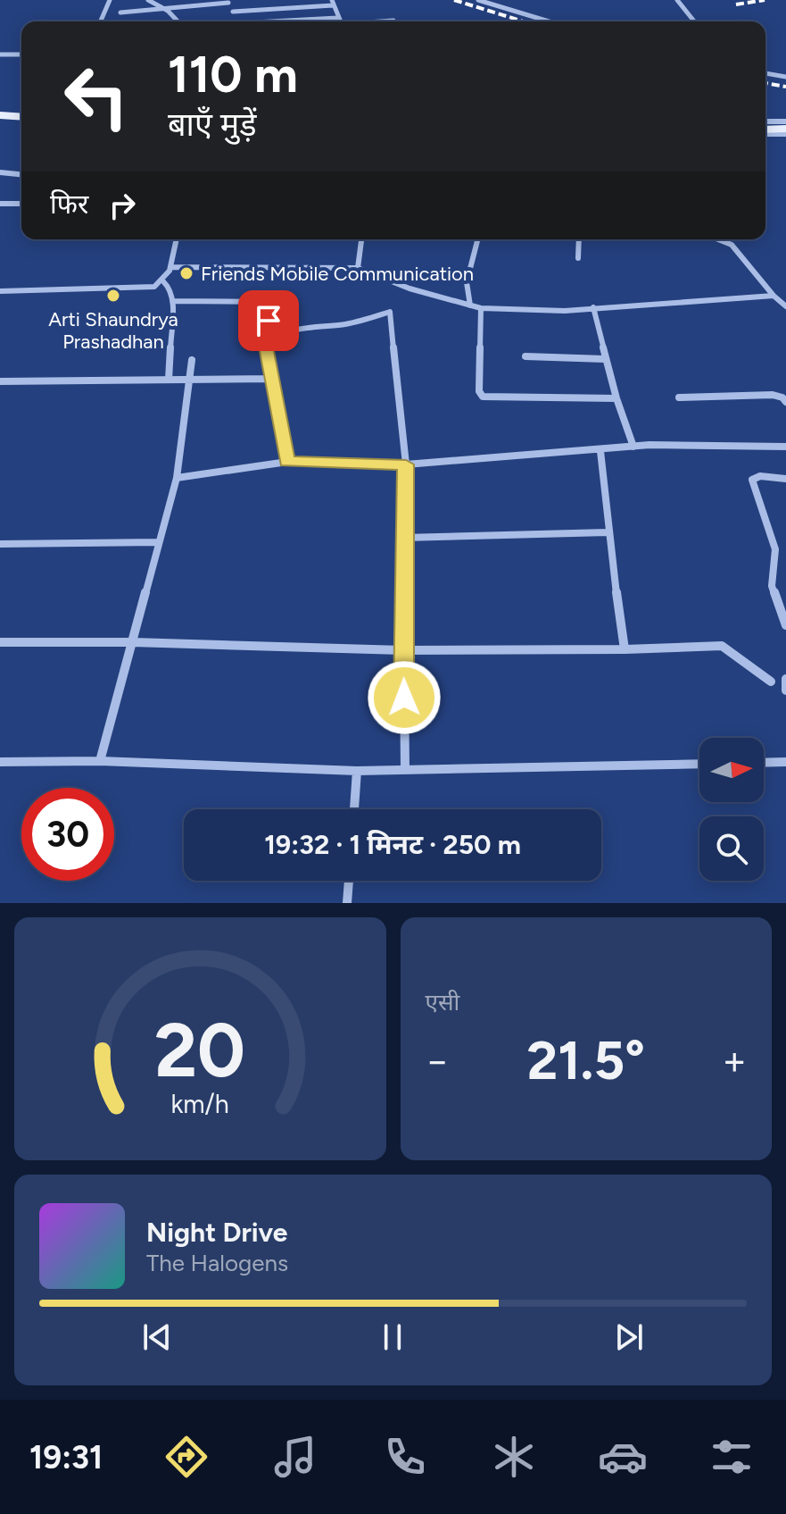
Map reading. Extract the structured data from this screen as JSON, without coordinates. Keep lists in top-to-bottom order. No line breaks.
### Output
{"places":["Friends Mobile Communication","Arti Shaundrya Prashadhan"],"north":"right","page":{"turn":["110 m","बाएँ मुड़ें"],"then":"फिर","limit":"30","trip":"19:32 · 1 मिनट · 250 m","tile":"एसी","heat":["−","21.5°","+"],"song":["Night Drive","The Halogens"],"tabs":"19:31","gauge":["20","km/h"]}}
